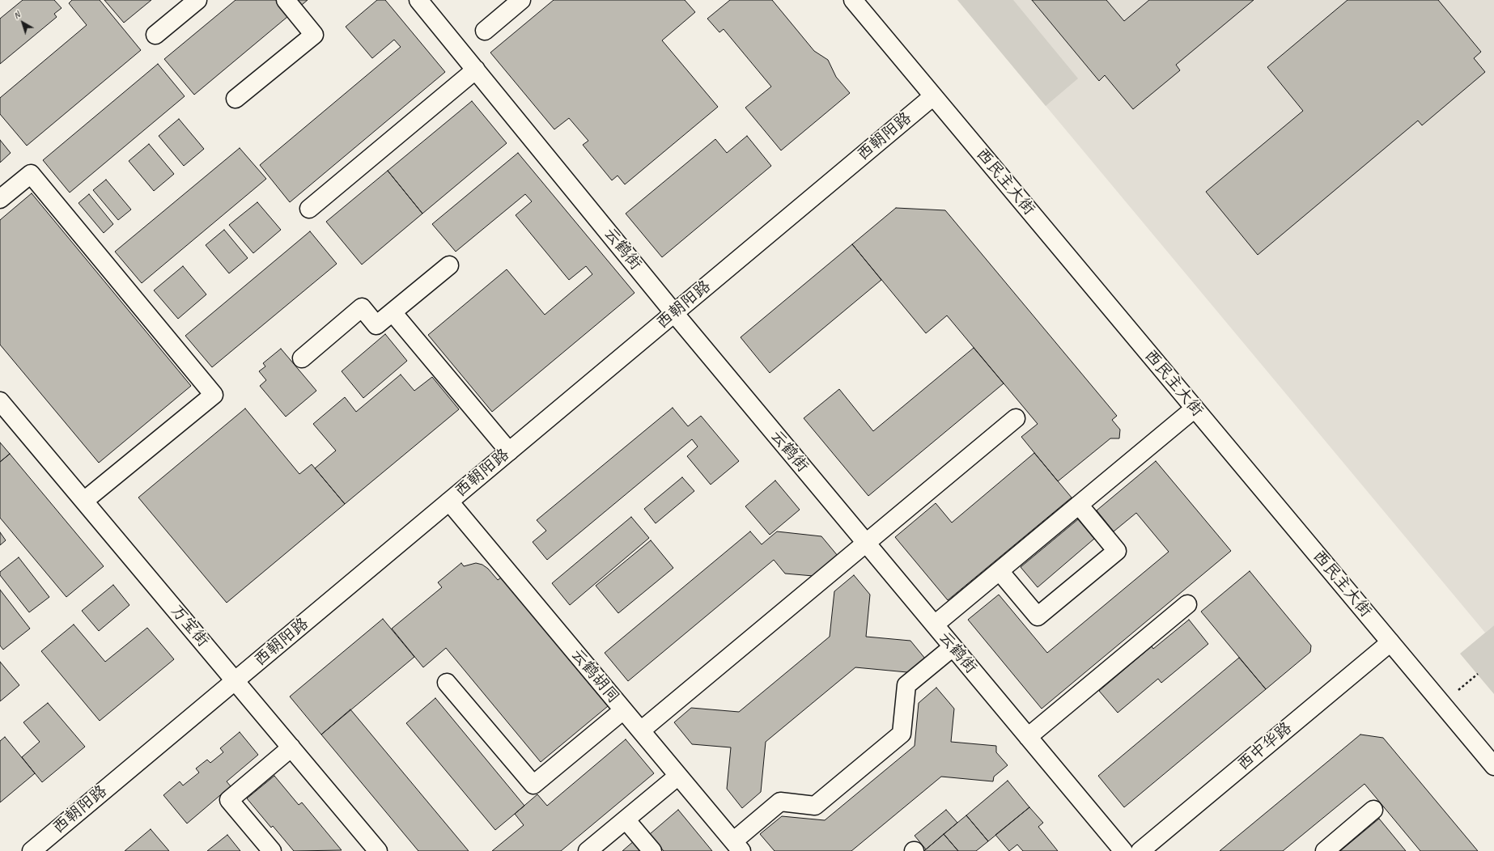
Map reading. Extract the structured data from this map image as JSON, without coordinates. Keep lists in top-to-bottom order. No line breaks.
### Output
{"streets":{"street":["西朝阳路","西民主大街","云鹤街","万宝街","云鹤胡同","西中华路"]},"crossings":[["西朝阳路","西民主大街"],["西朝阳路","云鹤街"],["西朝阳路","万宝街"],["西朝阳路","云鹤胡同"],["西民主大街","西中华路"]],"north":"top left"}
